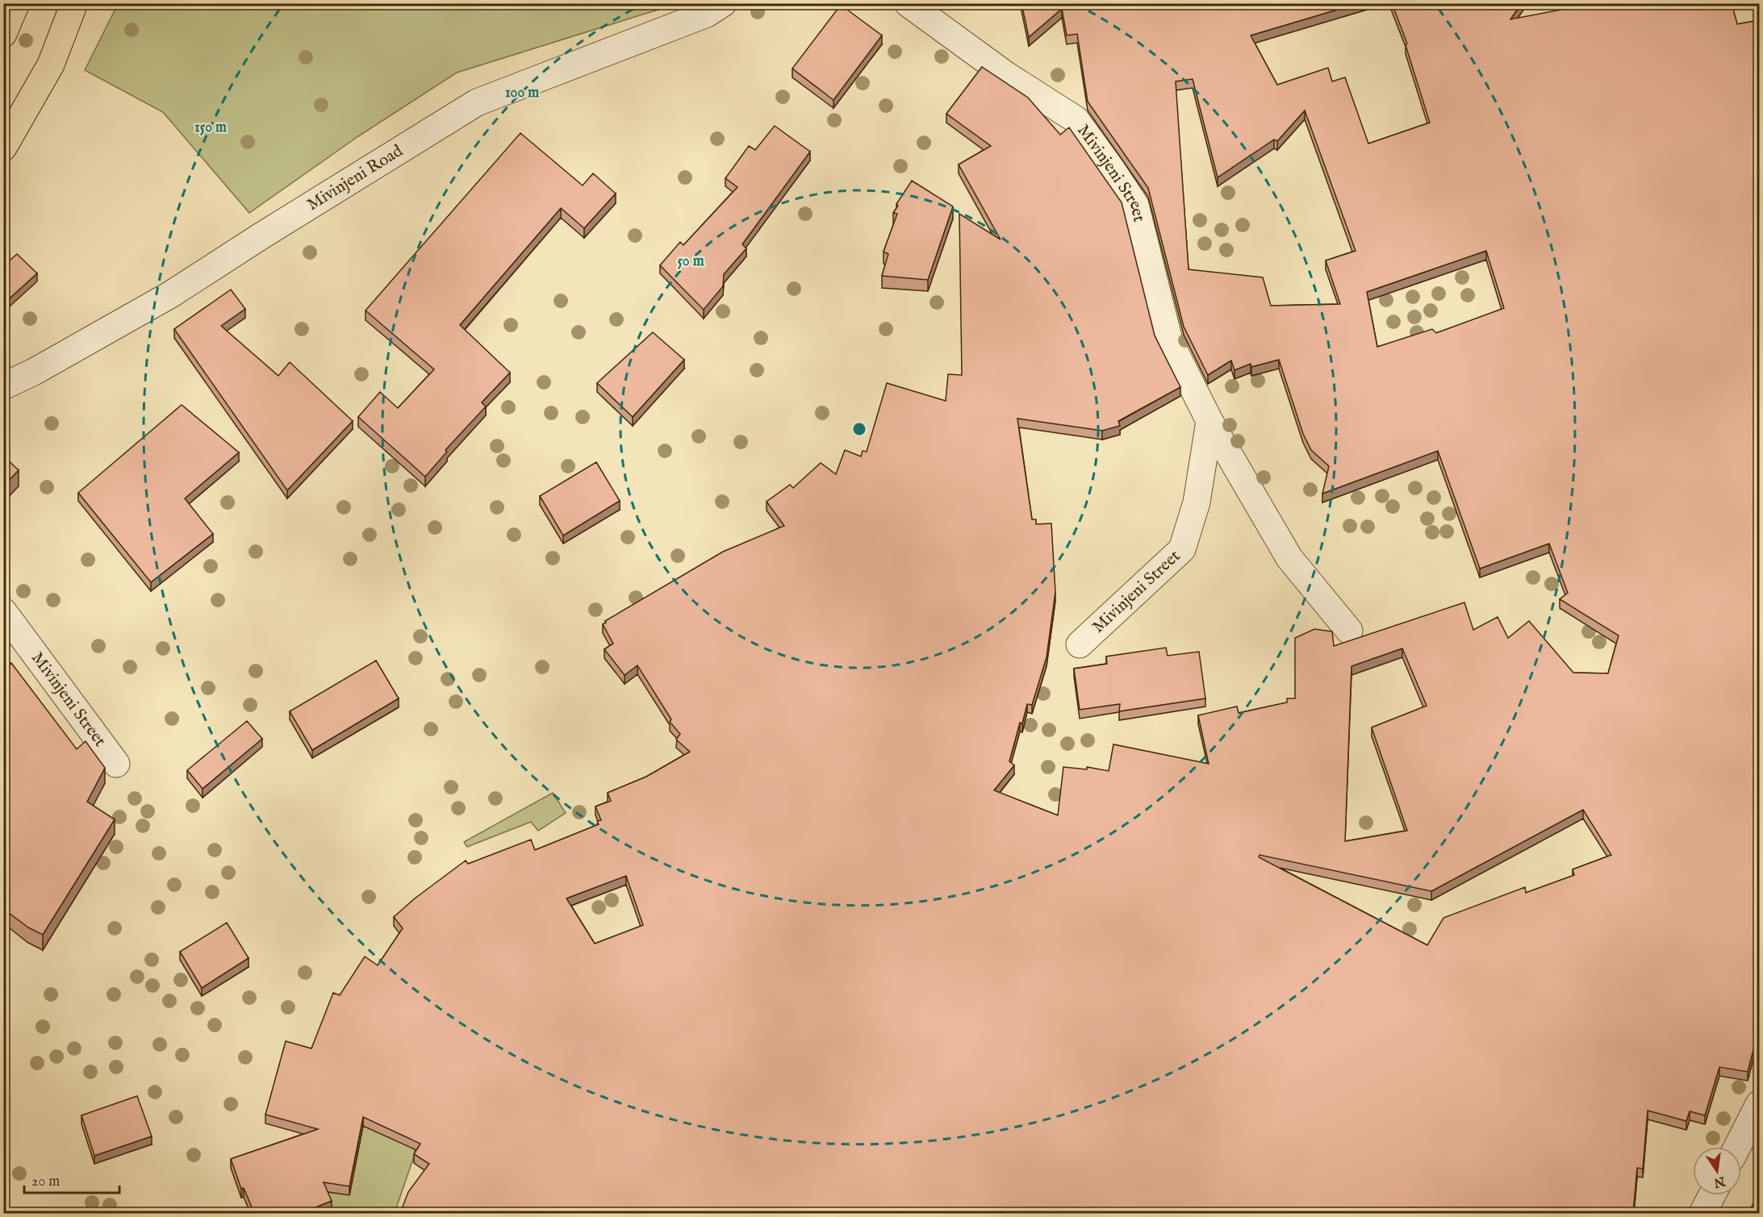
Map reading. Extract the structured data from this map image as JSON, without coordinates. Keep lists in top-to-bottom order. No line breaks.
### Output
{"streets":{"street":["Mivinjeni Street","Mivinjeni Road"]},"scale_bar":"20 m","north":"bottom","rings":["100 m","150 m","50 m"]}
